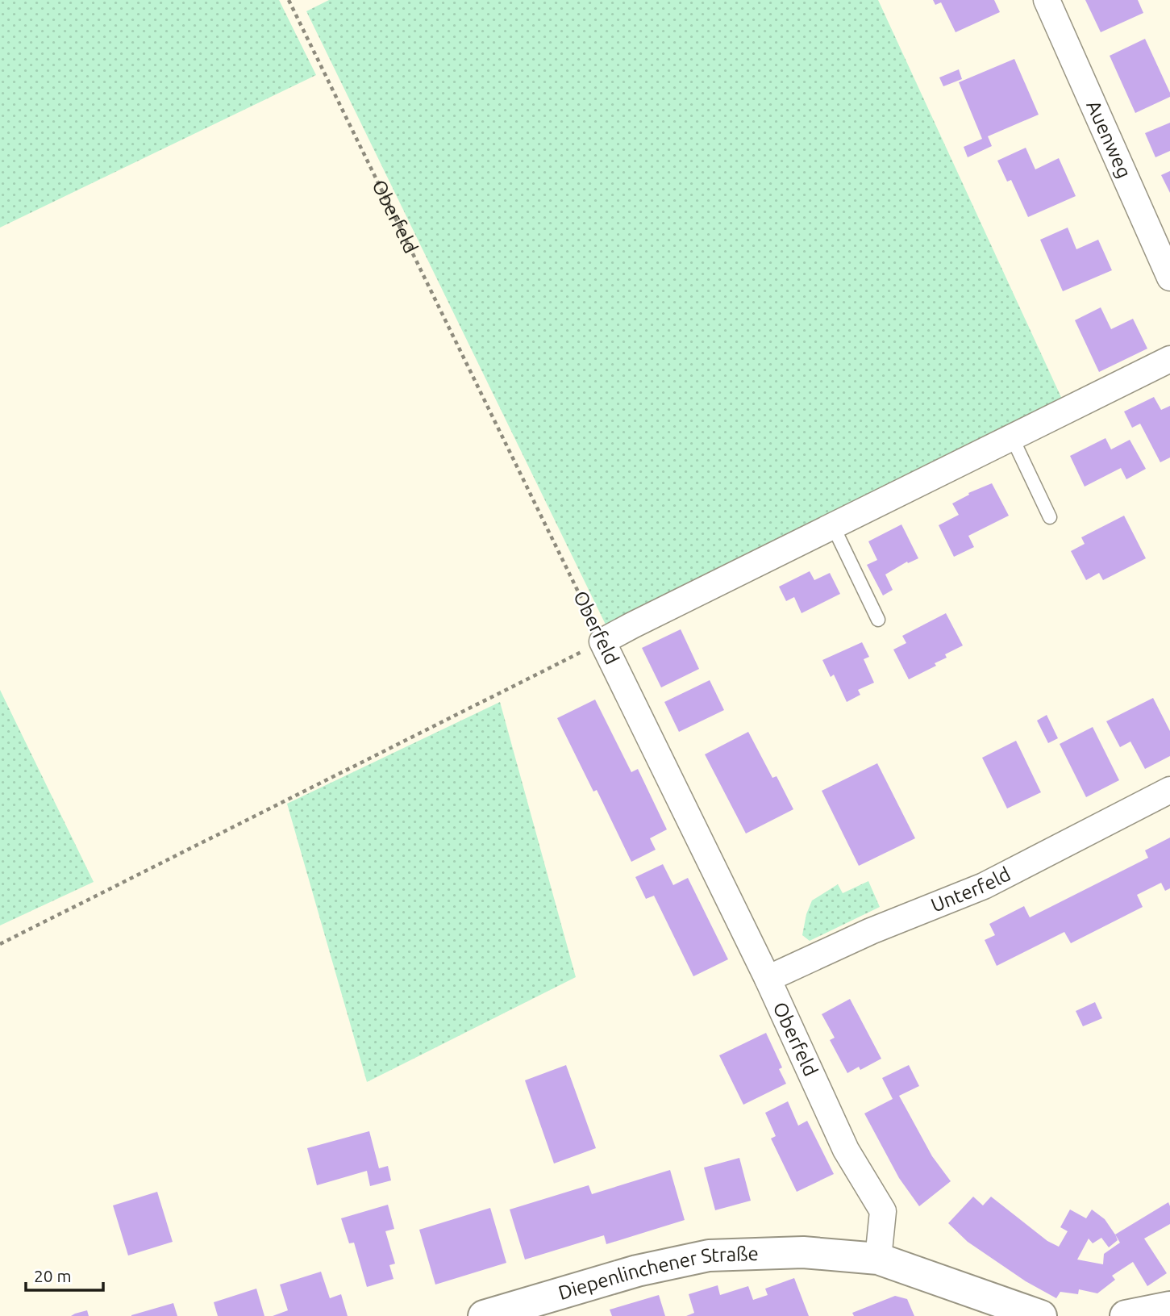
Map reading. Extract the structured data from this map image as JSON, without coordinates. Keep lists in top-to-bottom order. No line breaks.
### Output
{"streets":{"street":["Auenweg","Oberfeld","Unterfeld","Diepenlinchener Straße"]},"crossings":[["Oberfeld","Unterfeld"],["Oberfeld","Diepenlinchener Straße"]],"scale_bar":"20 m"}
